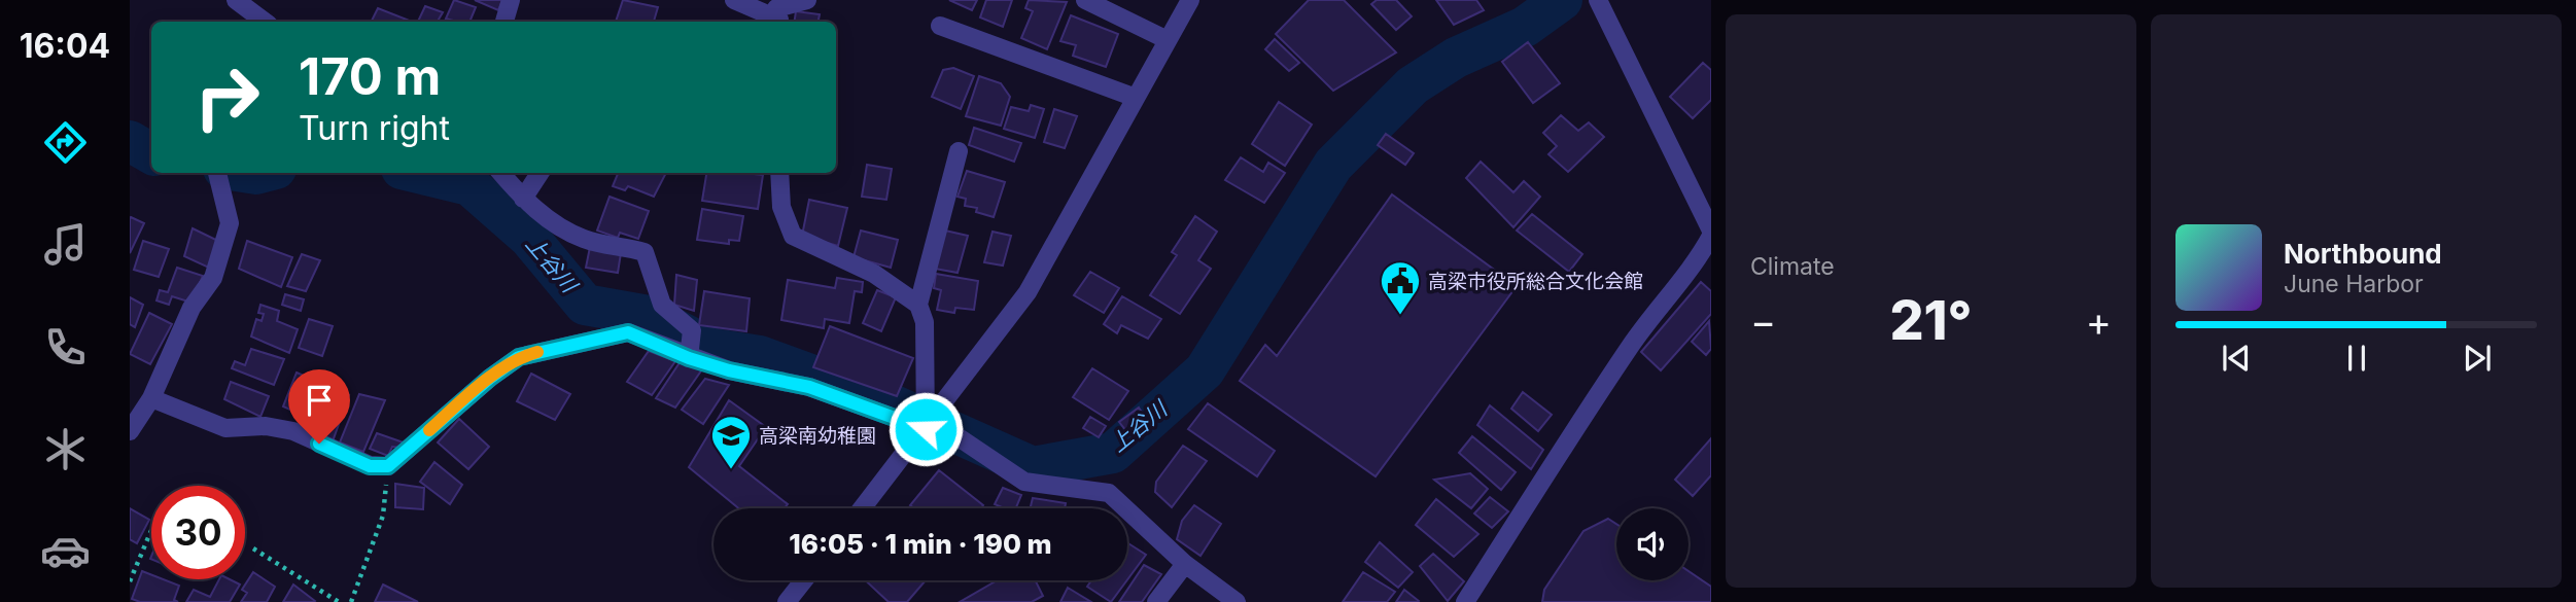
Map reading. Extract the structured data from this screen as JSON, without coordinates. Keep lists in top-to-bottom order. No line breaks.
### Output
{"water":["上谷川"],"places":{"public building":["高梁市役所総合文化会館"],"school or university":["高梁南幼稚園"]},"page":{"tabs":"16:04","tile":"Climate","turn":["170 m","Turn right"],"song":["Northbound","June Harbor"],"heat":["−","21°","+"],"limit":"30","trip":"16:05 · 1 min · 190 m"}}
